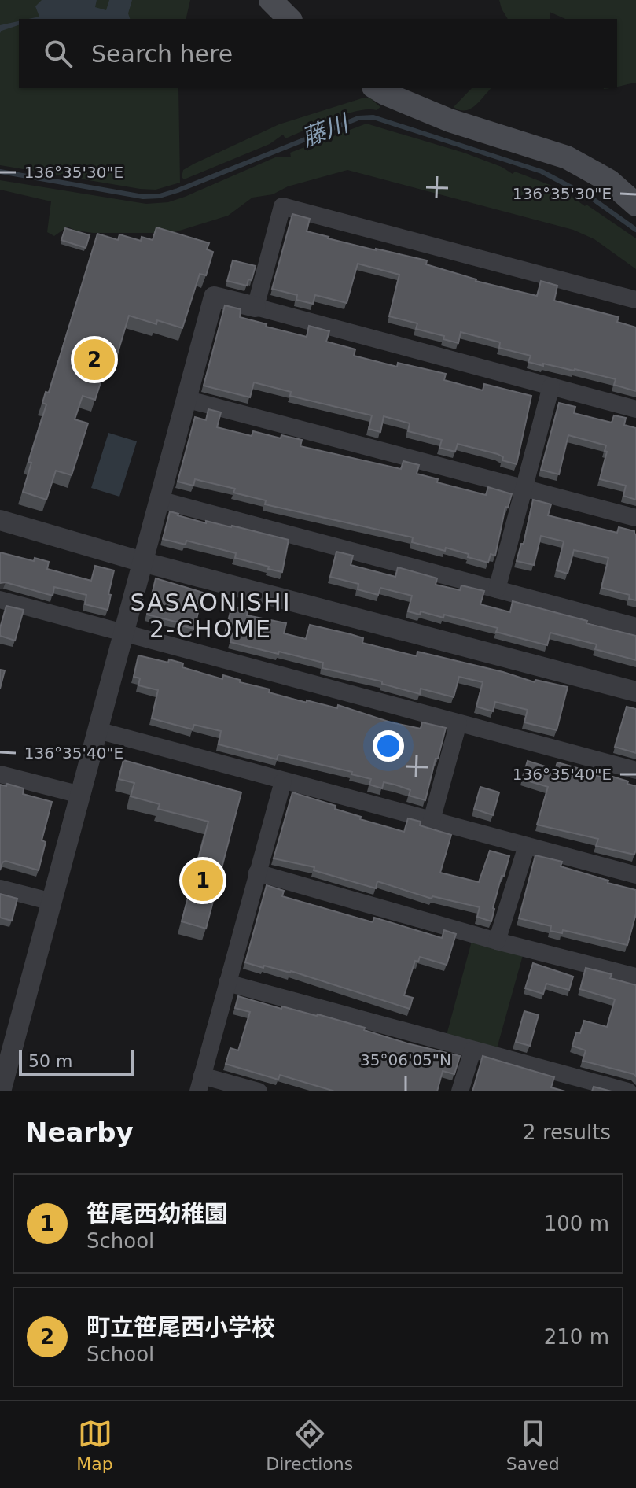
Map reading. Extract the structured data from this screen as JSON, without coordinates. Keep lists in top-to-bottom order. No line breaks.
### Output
{"districts":["SASAONISHI 2-CHOME"],"water":["藤川"],"scale_bar":"50 m","page":{"search":"Search here","pins":["2","1"],"scale":"50 m","heading":["Nearby","2 results"],"list":[{"mark":"1","name":"笹尾西幼稚園","note":"School","value":"100 m"},{"mark":"2","name":"町立笹尾西小学校","note":"School","value":"210 m"}],"nav":["Map","Directions","Saved"]},"coordinates":["136°35'30\"E","136°35'40\"E","35°06'05\"N"]}
